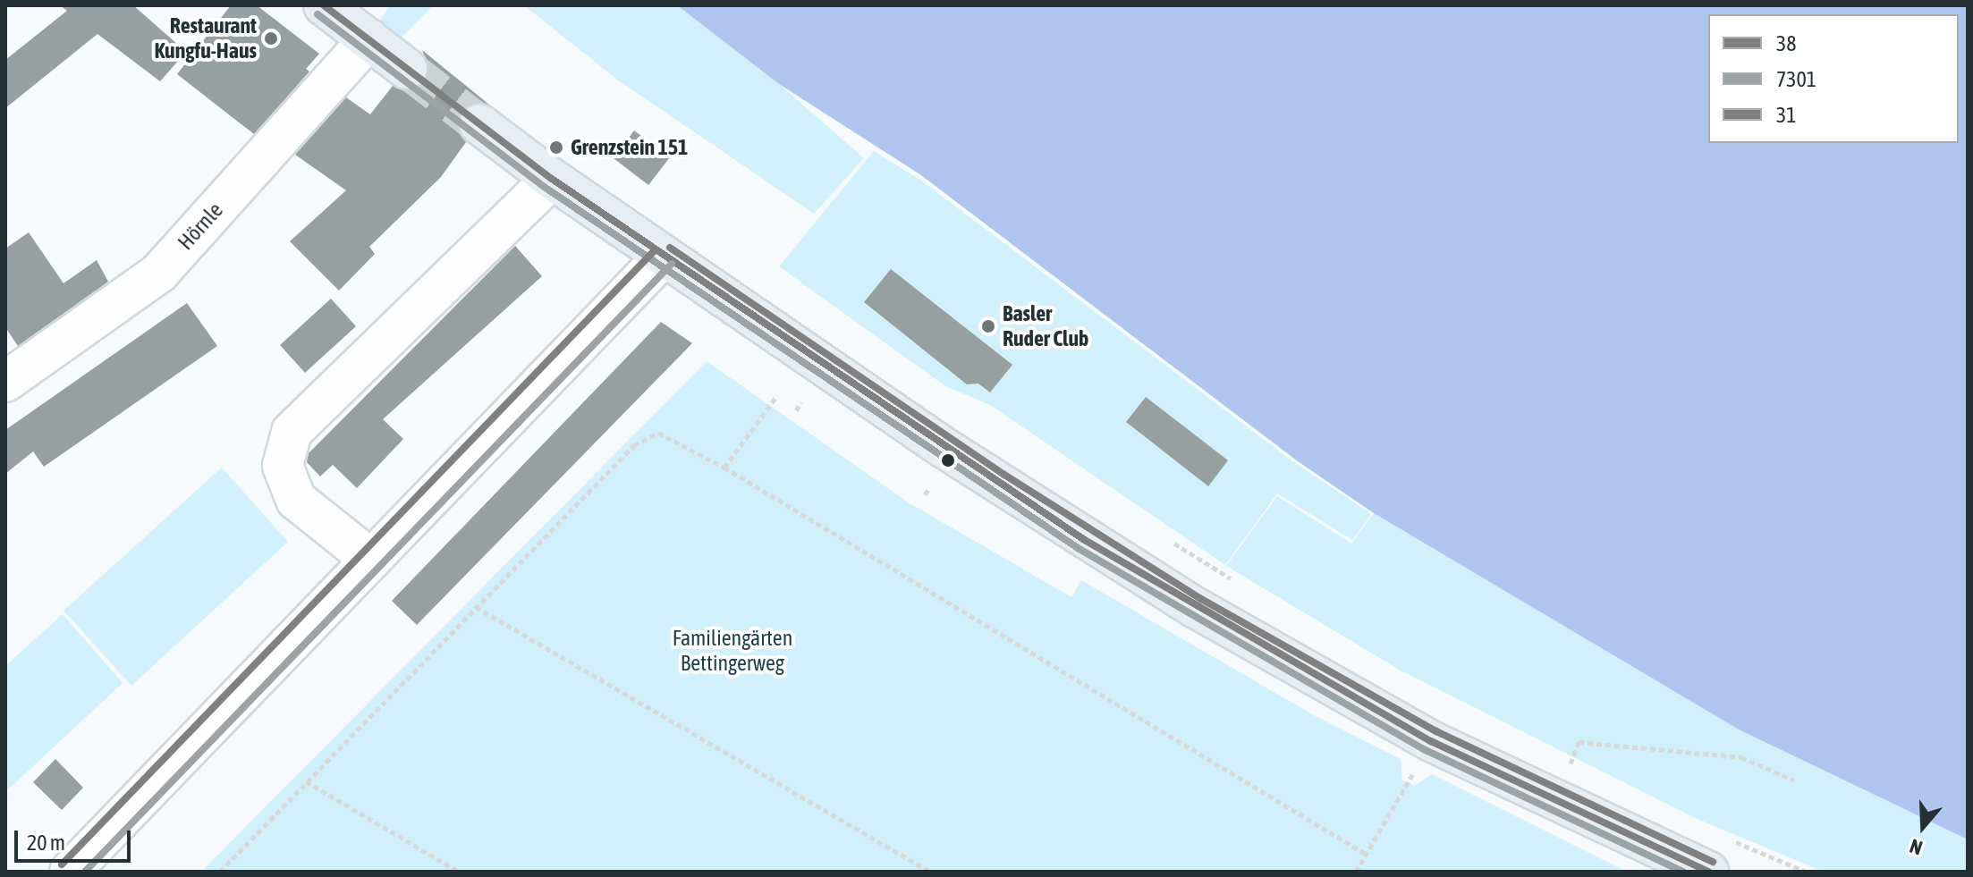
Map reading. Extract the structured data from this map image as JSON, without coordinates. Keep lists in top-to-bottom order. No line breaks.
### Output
{"streets":{"street":["Hörnle"]},"parks":["Familiengärten Bettingerweg"],"places":["Restaurant Kungfu-Haus","Grenzstein 151","Basler Ruder Club"],"lines":["transit line 38","transit line 7301","transit line 31"],"legend":["38","7301","31"],"scale_bar":"20 m","north":"bottom"}
